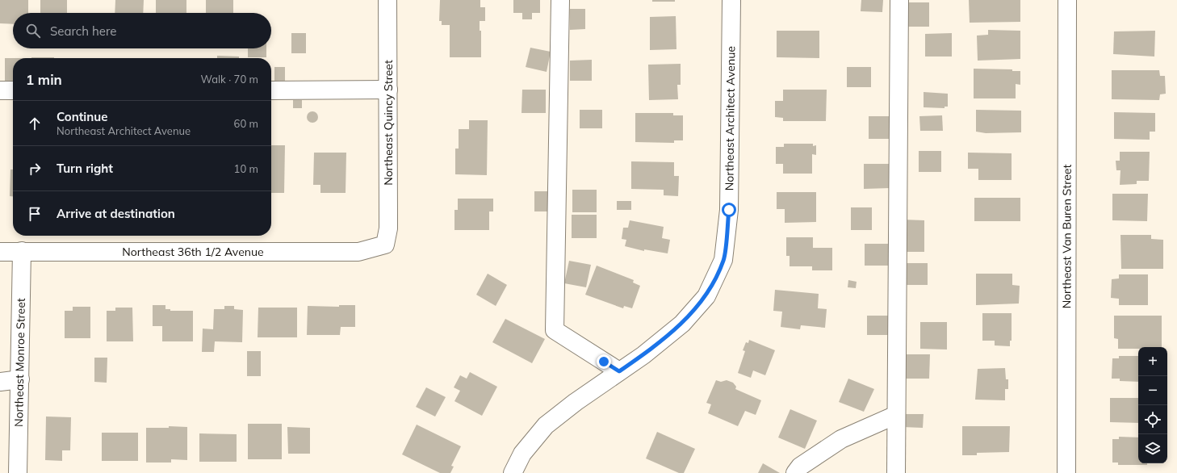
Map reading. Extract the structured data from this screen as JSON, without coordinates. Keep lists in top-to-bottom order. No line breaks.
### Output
{"streets":{"street":["Northeast Architect Avenue","Northeast Quincy Street","Northeast Van Buren Street","Northeast 36th 1/2 Avenue","Northeast Monroe Street"]},"crossings":[["Northeast Quincy Street","Northeast 36th 1/2 Avenue"],["Northeast 36th 1/2 Avenue","Northeast Monroe Street"]],"page":{"search":"Search here","heading":["1 min","Walk · 70 m"],"list":[["Continue","Northeast Architect Avenue","60 m"],["Turn right","10 m"],"Arrive at destination"],"map_buttons":["+","−"]}}
